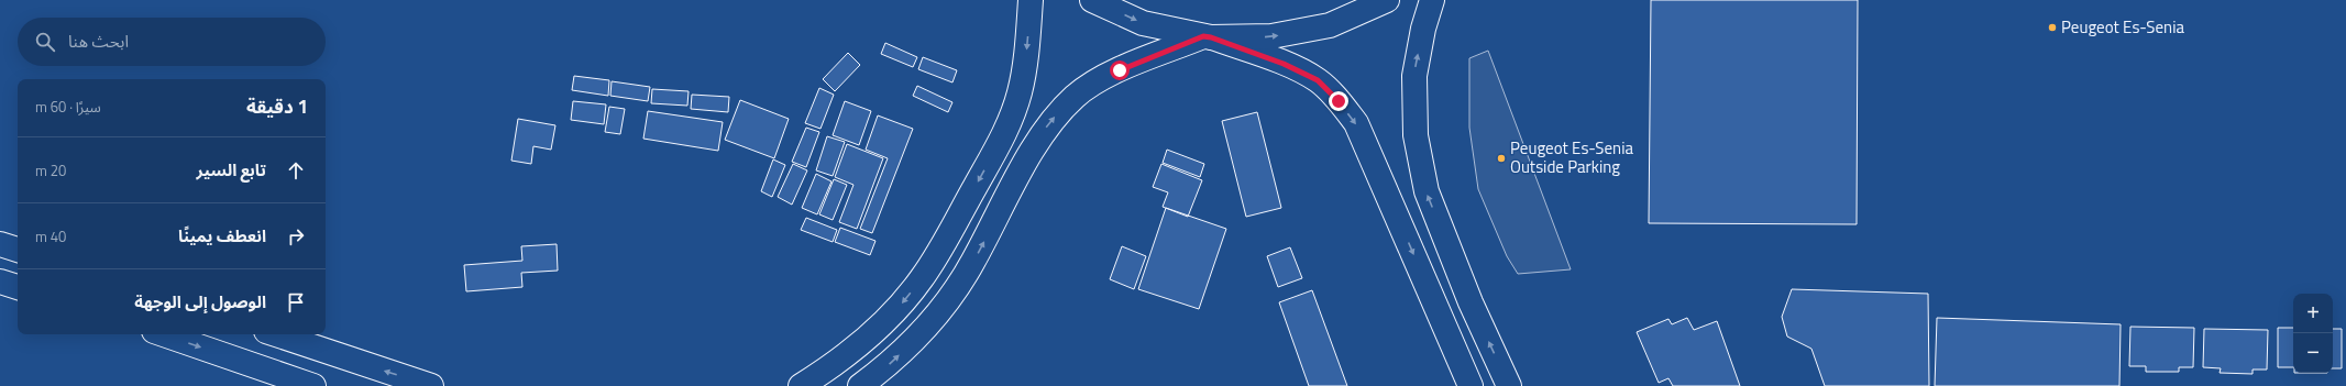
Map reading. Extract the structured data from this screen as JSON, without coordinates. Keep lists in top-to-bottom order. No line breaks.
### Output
{"places":["Peugeot Es-Senia","Peugeot Es-Senia Outside Parking"],"page":{"search":"ابحث هنا","heading":["1 دقيقة","سيرًا · 60 m"],"list":[["تابع السير","20 m"],["انعطف يمينًا","40 m"],"الوصول إلى الوجهة"],"map_buttons":["+","−"]}}
